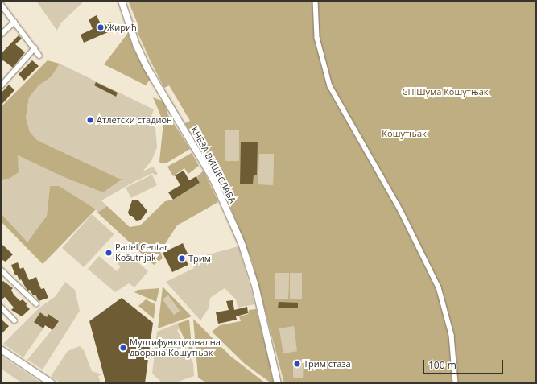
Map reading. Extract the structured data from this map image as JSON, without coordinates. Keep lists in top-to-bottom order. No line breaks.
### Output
{"streets":{"street":["КНЕЗА ВИШЕСЛАВА"]},"parks":["СП Шума Кошутњак","Кошутњак"],"places":["Жирић","Атлетски стадион","Padel Centar Košutnjak","Трим","Мултифункционална дворана Кошутњак","Трим стаза"],"scale_bar":"100 m"}
